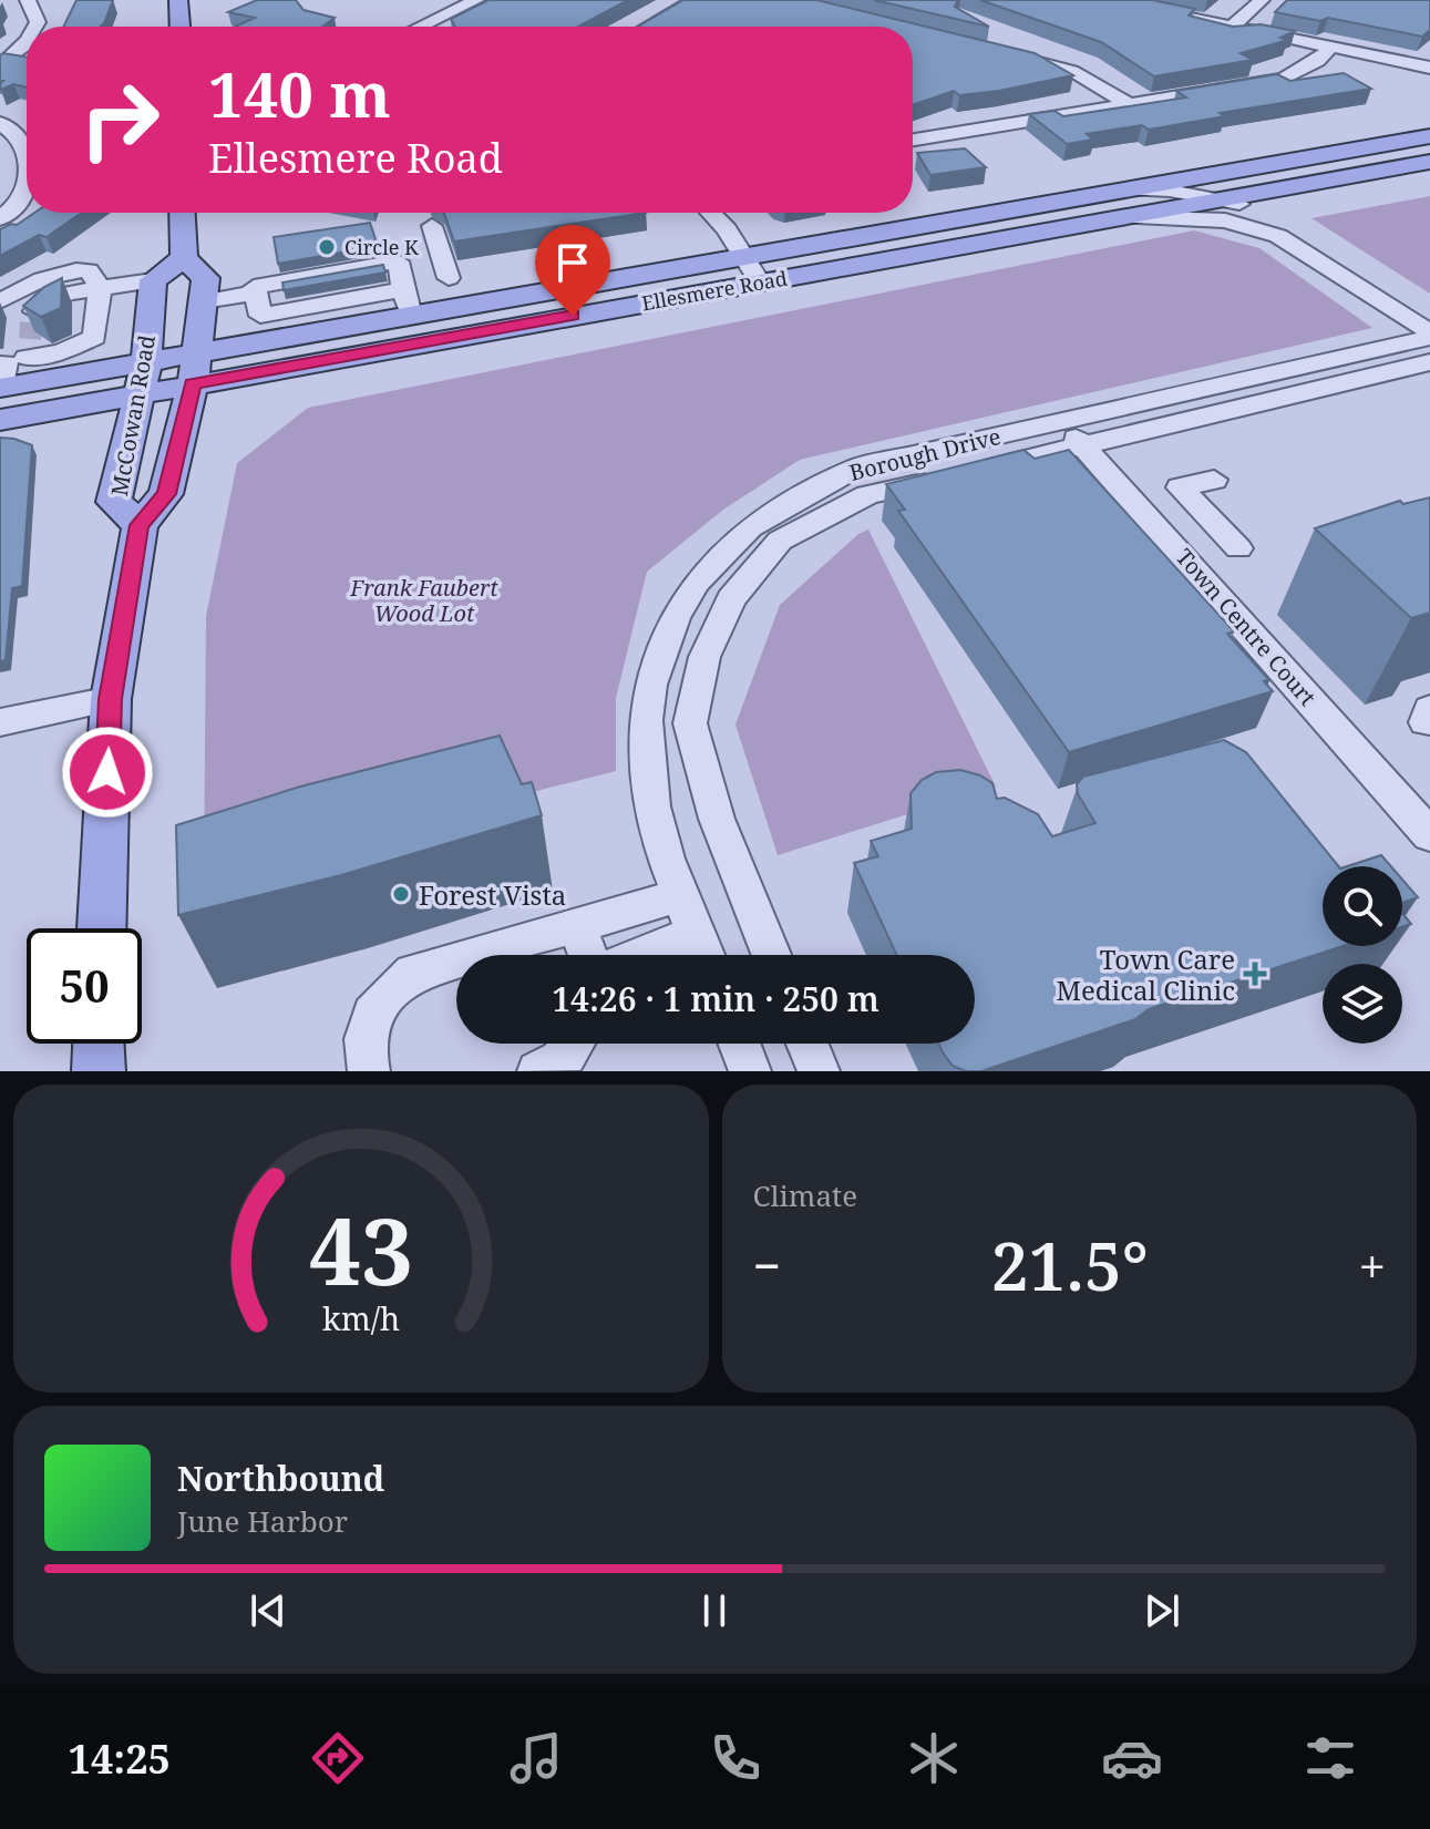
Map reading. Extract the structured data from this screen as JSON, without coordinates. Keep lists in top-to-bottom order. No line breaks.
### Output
{"streets":{"main road":["Ellesmere Road","McCowan Road"],"street":["Borough Drive","Town Centre Court"]},"crossings":[["Ellesmere Road","McCowan Road"],["Borough Drive","Town Centre Court"]],"parks":["Frank Faubert Wood Lot"],"places":{"other":["Circle K","Forest Vista"],"health":["Town Care Medical Clinic"]},"page":{"turn":["140 m","Ellesmere Road"],"limit":"50","trip":"14:26 · 1 min · 250 m","tile":"Climate","heat":["−","21.5°","+"],"song":["Northbound","June Harbor"],"tabs":"14:25","gauge":["43","km/h"]}}
